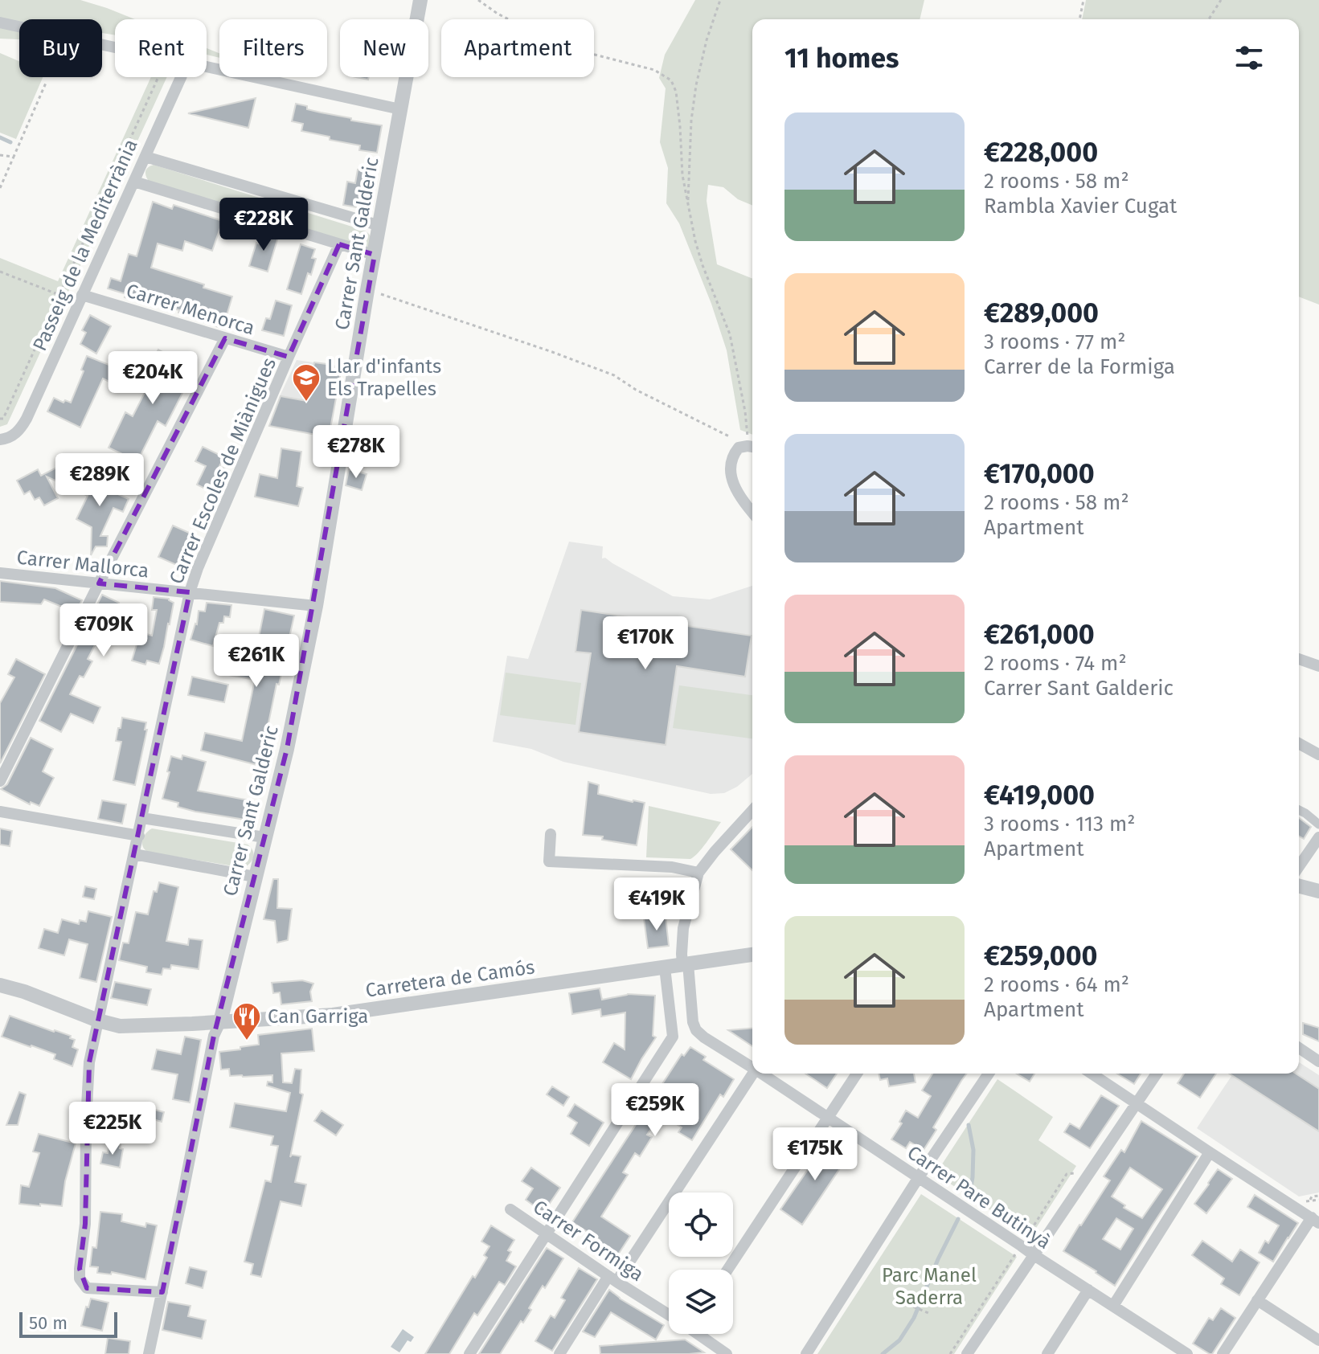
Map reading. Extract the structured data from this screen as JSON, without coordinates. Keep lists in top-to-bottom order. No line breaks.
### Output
{"streets":{"street":["Carrer Sant Galderic","Passeig de la Mediterrània","Carrer Menorca","Carrer Escoles de Miànigues","Carrer Mallorca","Carretera de Camós","Carrer Pare Butinyà","Carrer Formiga"]},"crossings":[["Carrer Sant Galderic","Carrer Mallorca"],["Carrer Sant Galderic","Carretera de Camós"],["Passeig de la Mediterrània","Carrer Menorca"],["Carrer Menorca","Carrer Escoles de Miànigues"],["Carrer Escoles de Miànigues","Carrer Mallorca"],["Carrer Escoles de Miànigues","Carretera de Camós"]],"parks":["Parc Manel Saderra"],"places":{"school or university":["Llar d'infants Els Trapelles"],"restaurant":["Can Garriga"]},"scale_bar":"50 m","page":{"chip":["Buy","Rent","Filters","New","Apartment"],"heading":"11 homes","list":[{"name":"€228,000","note":"2 rooms · 58 m² · Rambla Xavier Cugat"},{"name":"€289,000","note":"3 rooms · 77 m² · Carrer de la Formiga"},{"name":"€170,000","note":"2 rooms · 58 m² · Apartment"},{"name":"€261,000","note":"2 rooms · 74 m² · Carrer Sant Galderic"},{"name":"€419,000","note":"3 rooms · 113 m² · Apartment"},{"name":"€259,000","note":"2 rooms · 64 m² · Apartment"}],"price":["€228K","€204K","€278K","€289K","€709K","€170K","€261K","€419K","€259K","€225K","€175K"],"scale":"50 m"}}
